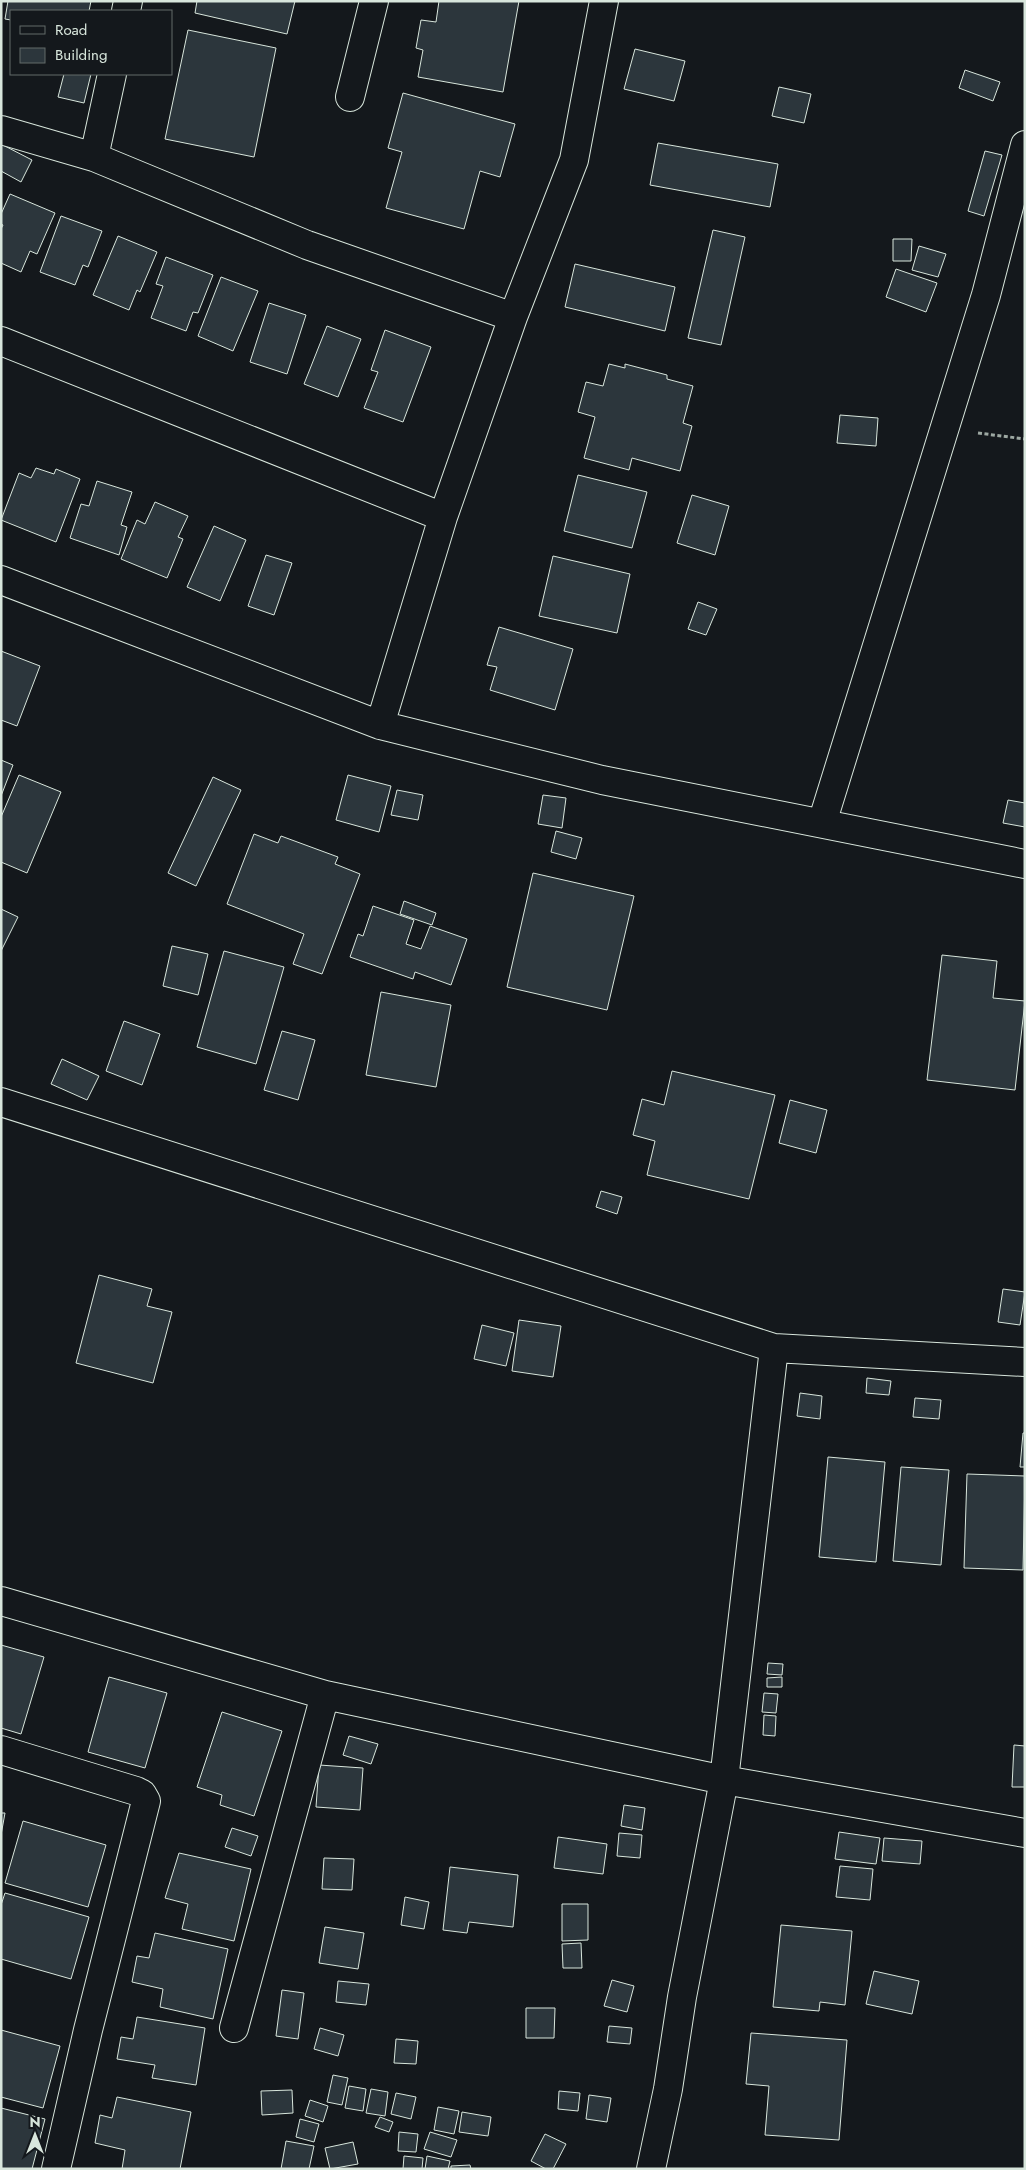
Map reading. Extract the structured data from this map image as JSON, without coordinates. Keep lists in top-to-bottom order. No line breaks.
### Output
{"legend":["Road","Building"],"north":"top"}
